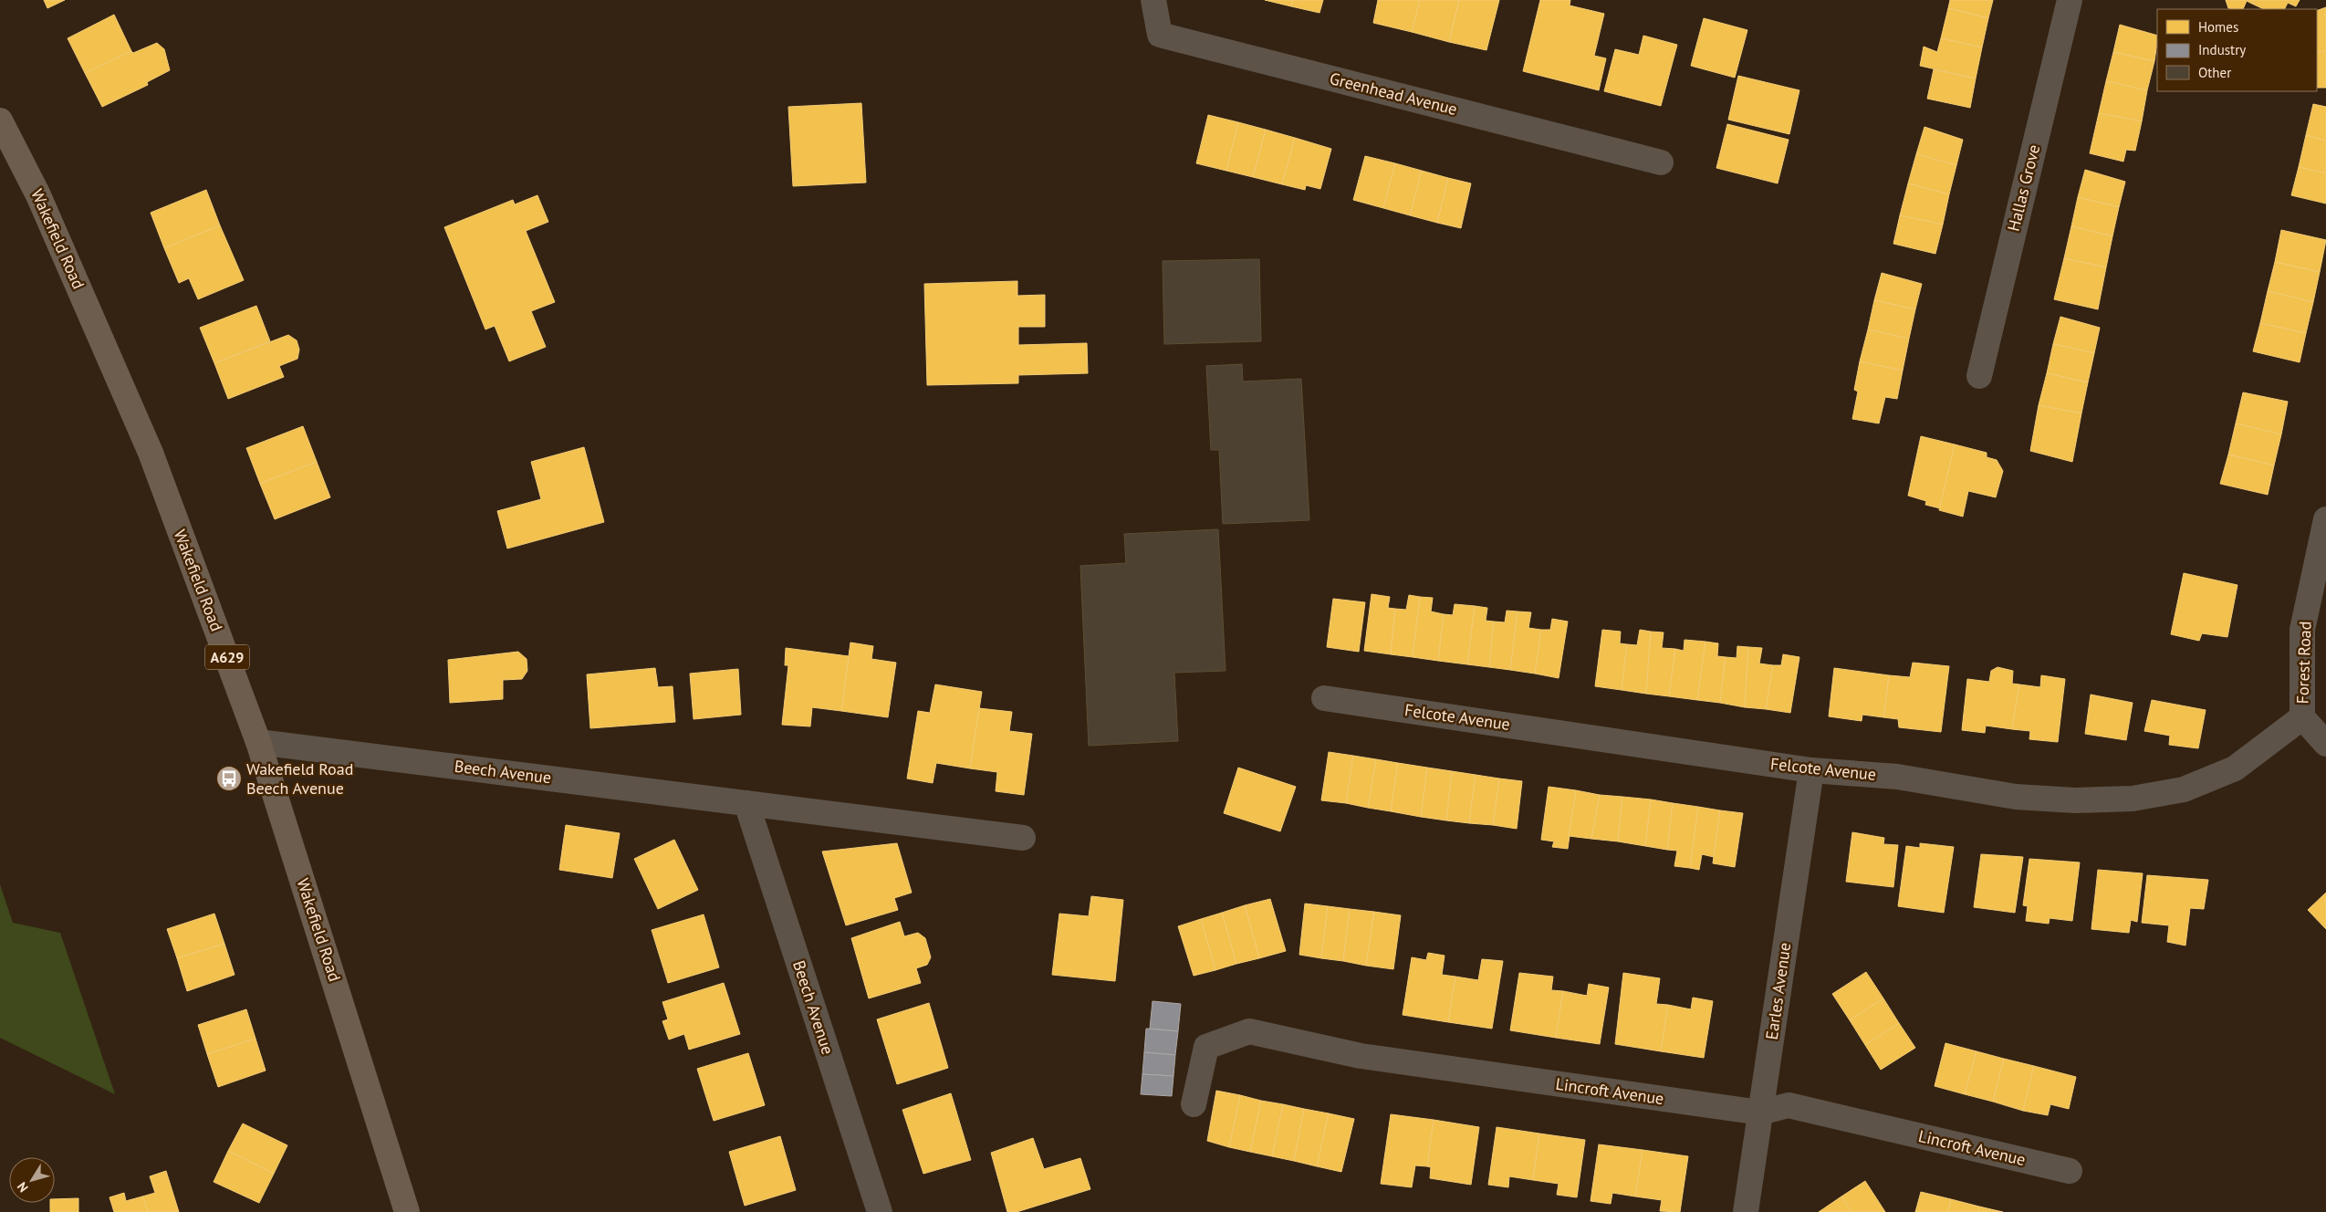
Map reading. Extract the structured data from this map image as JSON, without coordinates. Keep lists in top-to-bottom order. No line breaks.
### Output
{"streets":{"highway":["Wakefield Road","A629"],"street":["Greenhead Avenue","Hallas Grove","Forest Road","Felcote Avenue","Beech Avenue","Earles Avenue","Lincroft Avenue"]},"crossings":[["Wakefield Road","Beech Avenue"],["Forest Road","Felcote Avenue"],["Felcote Avenue","Earles Avenue"],["Earles Avenue","Lincroft Avenue"]],"places":{"bus stop":["Wakefield Road Beech Avenue"]},"legend":["Homes","Industry","Other"],"north":"bottom left"}
